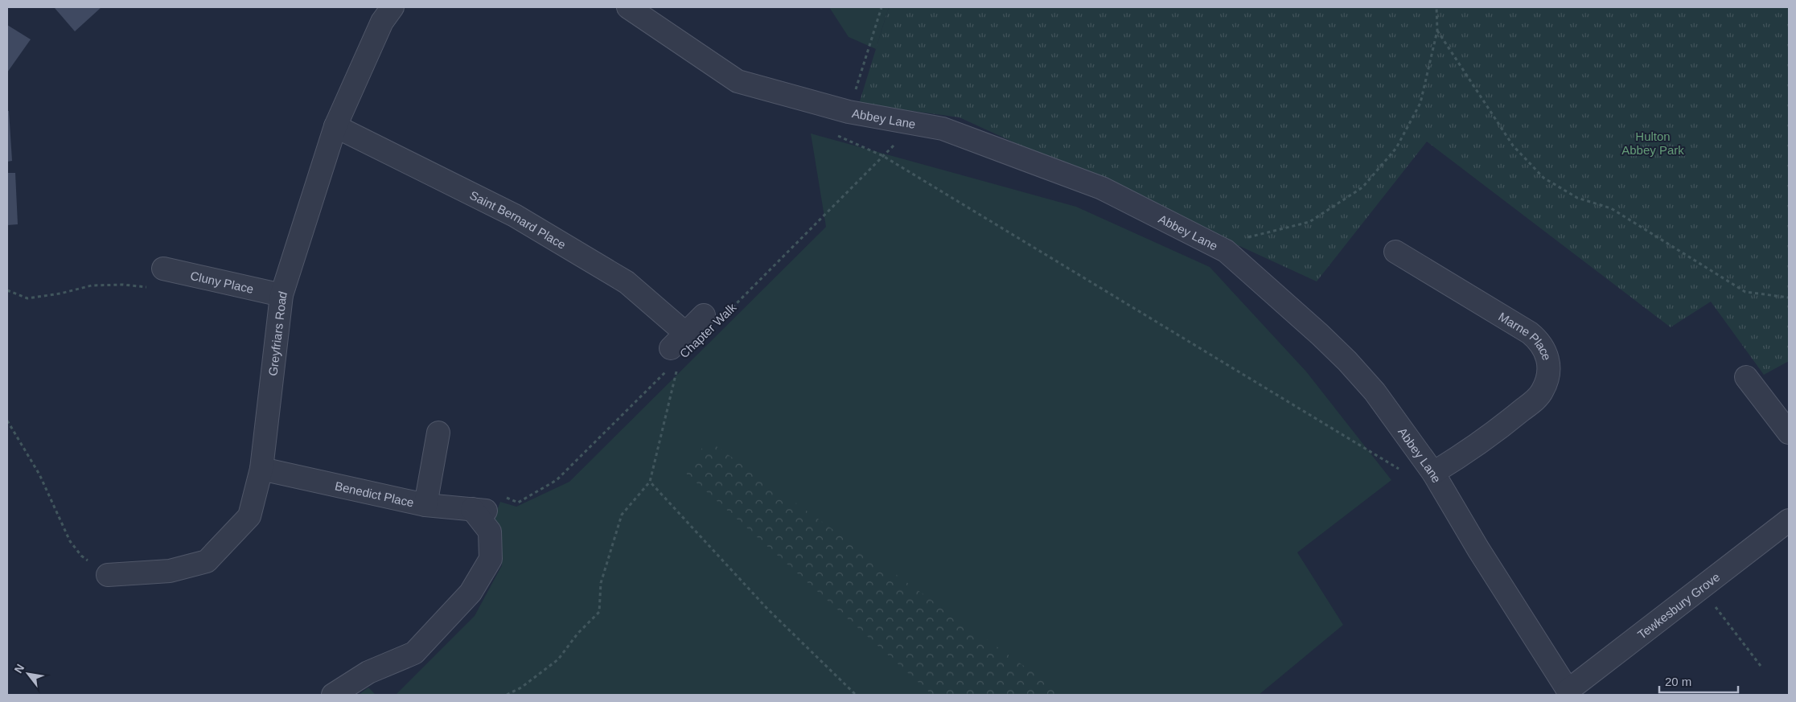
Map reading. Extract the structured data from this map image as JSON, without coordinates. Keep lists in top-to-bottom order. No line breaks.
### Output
{"streets":{"street":["Abbey Lane","Saint Bernard Place","Cluny Place","Greyfriars Road","Marne Place","Benedict Place","Tewkesbury Grove"],"path":["Chapter Walk"]},"crossings":[["Abbey Lane","Chapter Walk"],["Abbey Lane","Marne Place"],["Abbey Lane","Tewkesbury Grove"],["Saint Bernard Place","Greyfriars Road"],["Cluny Place","Greyfriars Road"],["Greyfriars Road","Benedict Place"]],"parks":["Hulton Abbey Park"],"scale_bar":"20 m","north":"top left"}
